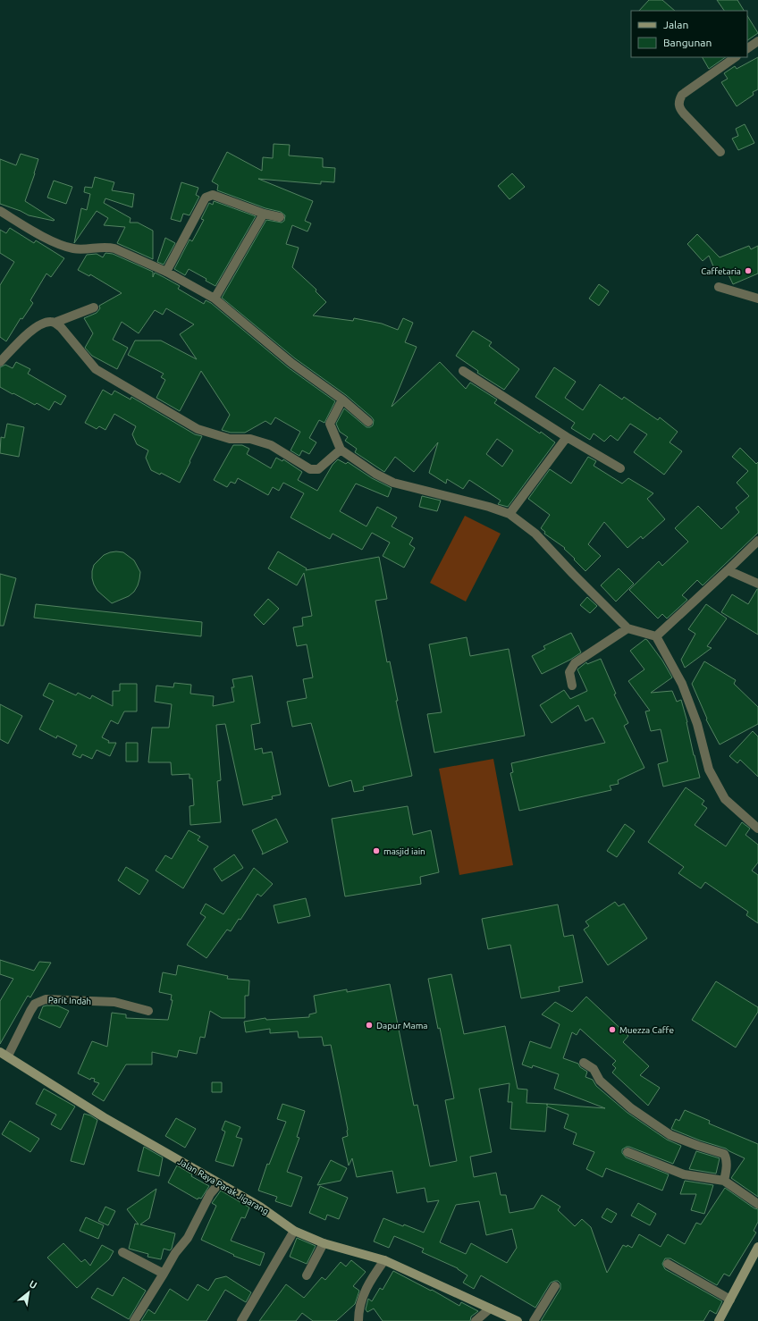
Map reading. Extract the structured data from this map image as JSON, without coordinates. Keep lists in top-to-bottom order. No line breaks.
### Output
{"streets":{"street":["Parit Indah","Jalan Raya Parak Jigarang"]},"crossings":[["Parit Indah","Jalan Raya Parak Jigarang"]],"places":["Caffetaria","masjid iain","Dapur Mama","Muezza Caffe"],"legend":["Jalan","Bangunan"],"north":"top right"}
